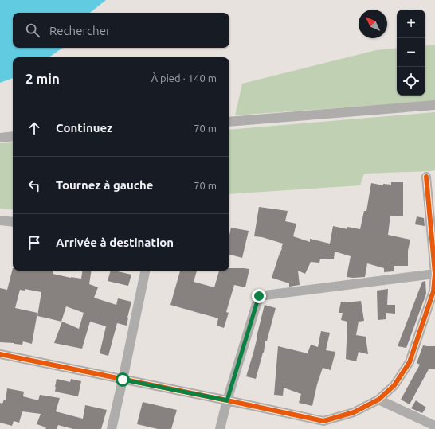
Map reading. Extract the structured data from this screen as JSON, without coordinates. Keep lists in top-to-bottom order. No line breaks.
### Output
{"north":"top left","page":{"map_buttons":["+","−"],"search":"Rechercher","heading":["2 min","À pied · 140 m"],"list":[["Continuez","70 m"],["Tournez à gauche","70 m"],"Arrivée à destination"]}}
